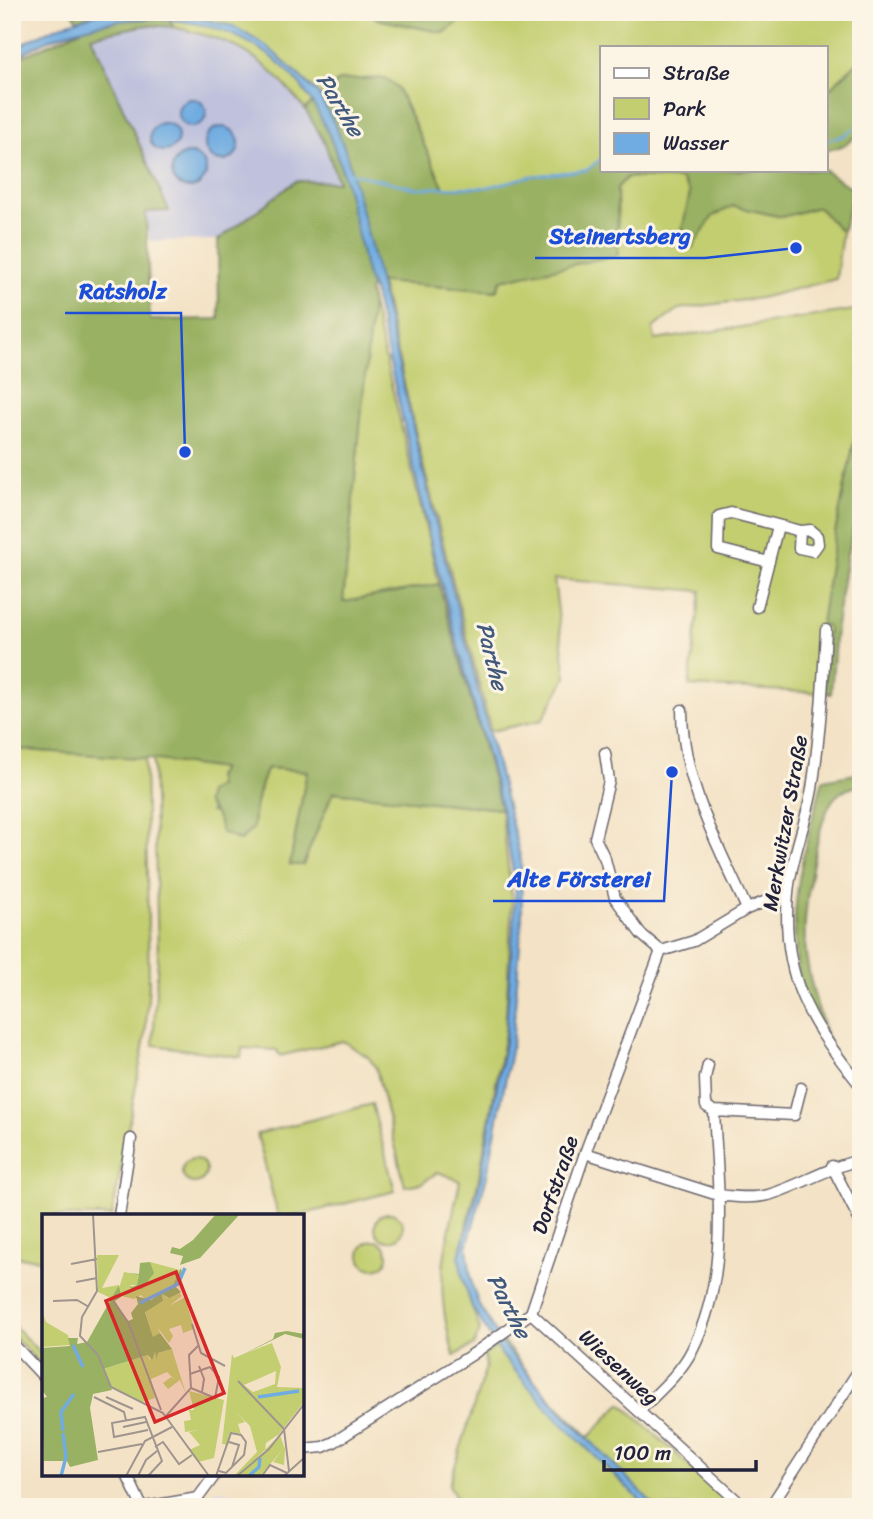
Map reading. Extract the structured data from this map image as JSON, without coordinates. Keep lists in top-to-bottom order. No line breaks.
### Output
{"streets":{"street":["Merkwitzer Straße","Dorfstraße","Wiesenweg"]},"crossings":[["Dorfstraße","Wiesenweg"]],"water":["Parthe"],"places":["Steinertsberg","Ratsholz","Alte Försterei"],"legend":["Straße","Park","Wasser"],"scale_bar":"100 m"}
